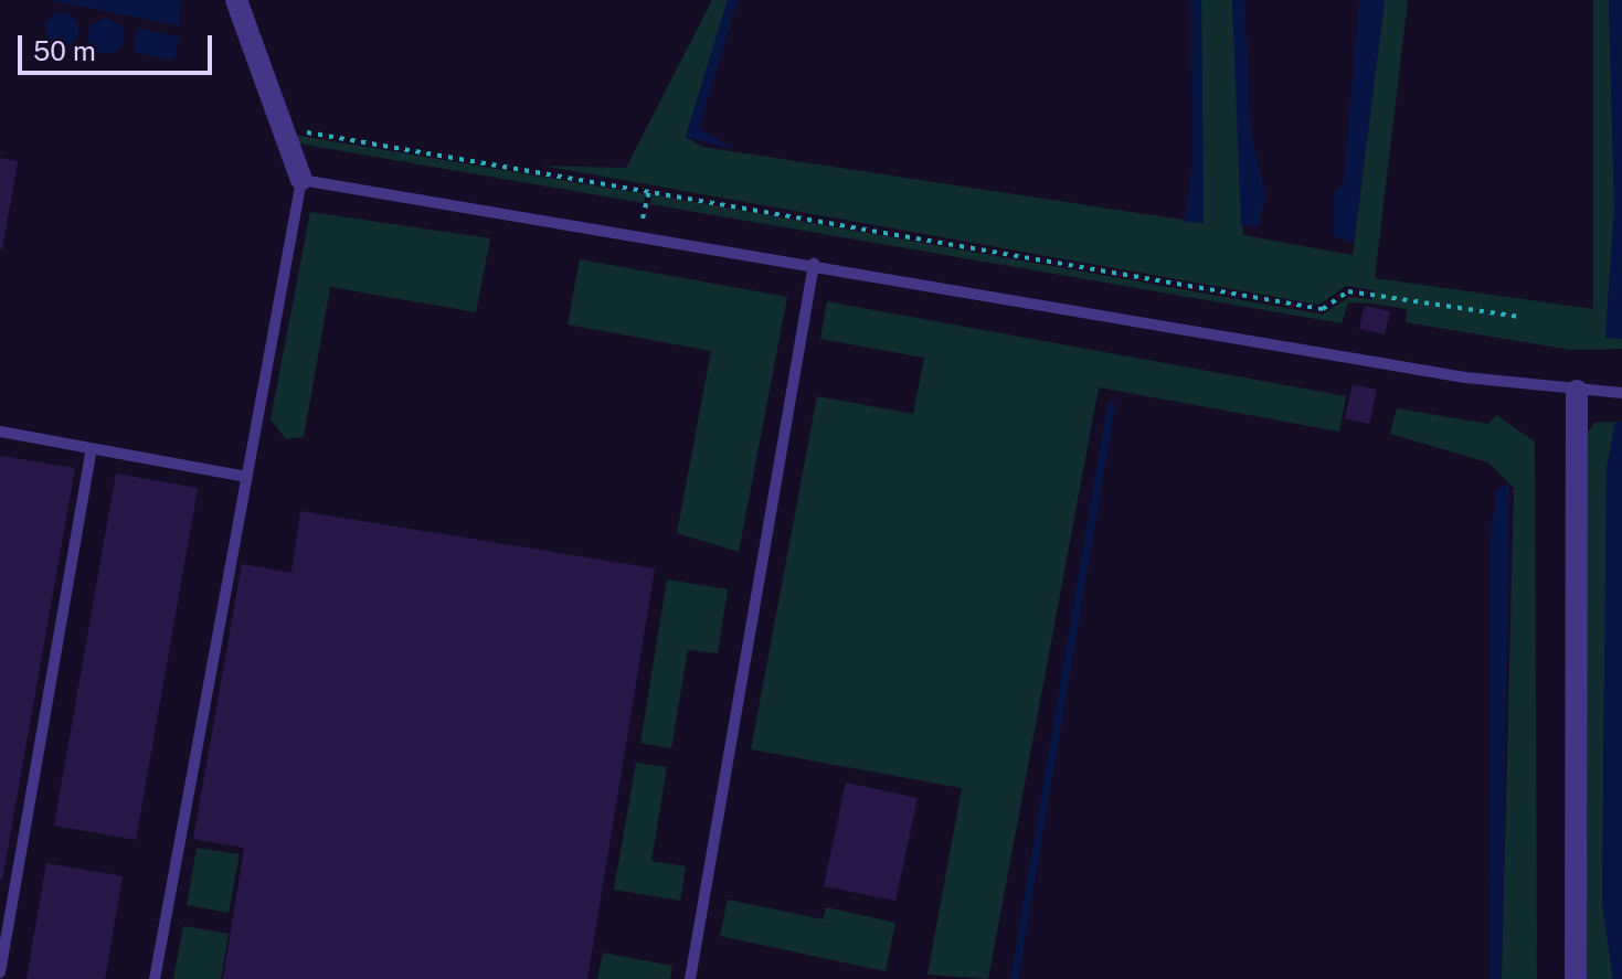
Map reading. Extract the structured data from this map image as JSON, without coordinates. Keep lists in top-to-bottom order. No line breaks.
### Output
{"scale_bar":"50 m"}
